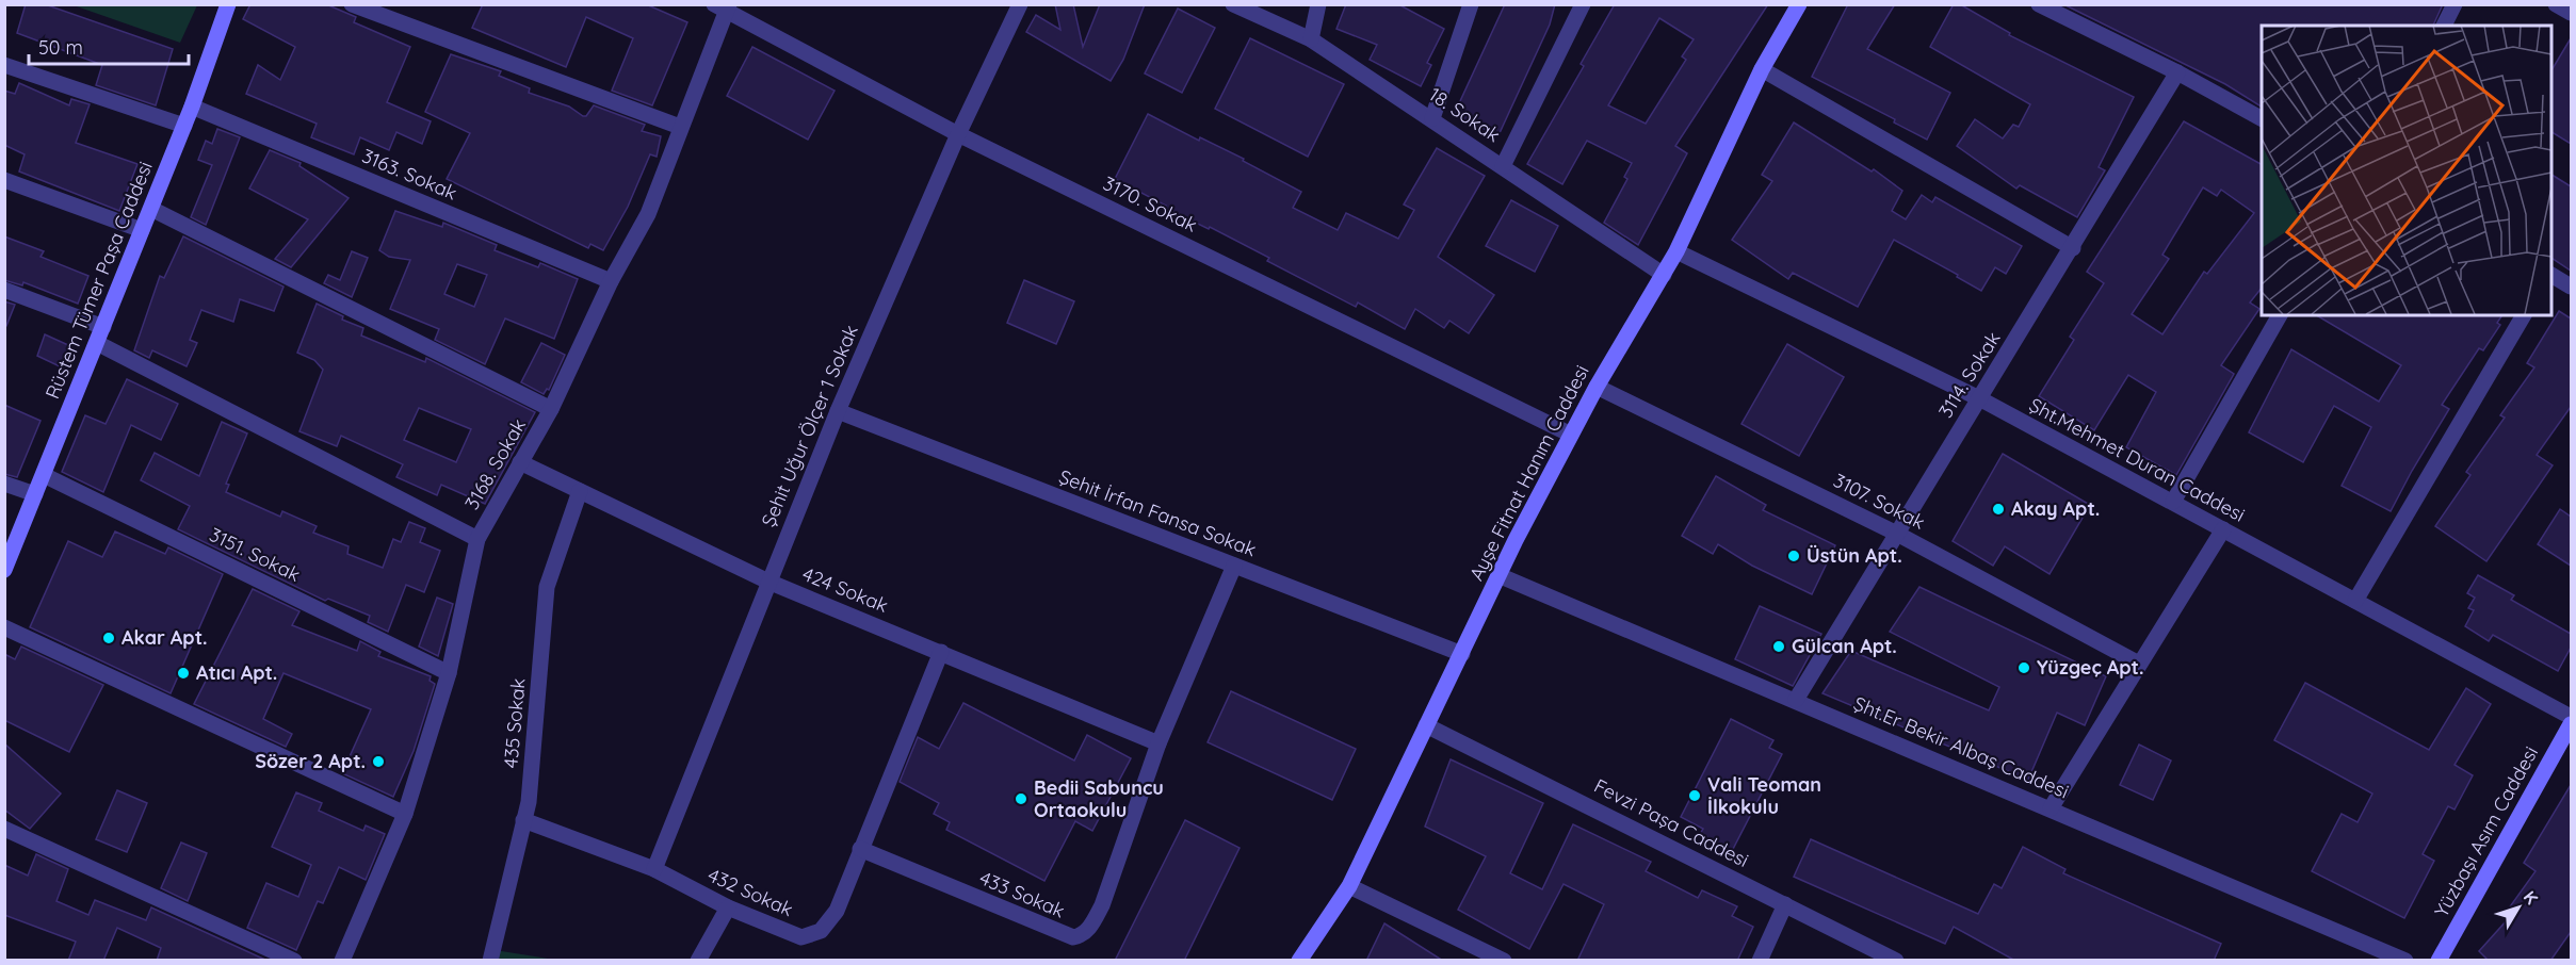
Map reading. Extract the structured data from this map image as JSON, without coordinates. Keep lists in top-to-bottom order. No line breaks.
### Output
{"streets":{"street":["18. Sokak","3163. Sokak","3170. Sokak","Rüstem Tümer Paşa Caddesi","3114. Sokak","Şehit Uğur Ölçer 1 Sokak","Şht.Mehmet Duran Caddesi","3168. Sokak","Ayşe Fitnat Hanım Caddesi","3107. Sokak","Şehit İrfan Fansa Sokak","3151. Sokak","424 Sokak","435 Sokak","Şht.Er Bekir Albaş Caddesi","Fevzi Paşa Caddesi","Yüzbaşı Asım Caddesi","432 Sokak","433 Sokak"]},"crossings":[["18. Sokak","Ayşe Fitnat Hanım Caddesi"],["3163. Sokak","Rüstem Tümer Paşa Caddesi"],["3163. Sokak","3168. Sokak"],["3170. Sokak","Şehit Uğur Ölçer 1 Sokak"],["3170. Sokak","3168. Sokak"],["3170. Sokak","Ayşe Fitnat Hanım Caddesi"],["Rüstem Tümer Paşa Caddesi","3151. Sokak"],["3114. Sokak","Şht.Mehmet Duran Caddesi"],["3114. Sokak","3107. Sokak"],["3114. Sokak","Şht.Er Bekir Albaş Caddesi"],["Şehit Uğur Ölçer 1 Sokak","Şehit İrfan Fansa Sokak"],["Şehit Uğur Ölçer 1 Sokak","424 Sokak"],["Şehit Uğur Ölçer 1 Sokak","432 Sokak"],["Şht.Mehmet Duran Caddesi","Ayşe Fitnat Hanım Caddesi"],["3168. Sokak","3151. Sokak"],["3168. Sokak","424 Sokak"],["Ayşe Fitnat Hanım Caddesi","3107. Sokak"],["Ayşe Fitnat Hanım Caddesi","Şehit İrfan Fansa Sokak"],["Ayşe Fitnat Hanım Caddesi","Şht.Er Bekir Albaş Caddesi"],["Ayşe Fitnat Hanım Caddesi","Fevzi Paşa Caddesi"],["Şehit İrfan Fansa Sokak","433 Sokak"],["424 Sokak","435 Sokak"],["424 Sokak","432 Sokak"],["424 Sokak","433 Sokak"],["435 Sokak","432 Sokak"],["432 Sokak","433 Sokak"]],"places":["Akay Apt.","Üstün Apt.","Akar Apt.","Gülcan Apt.","Yüzgeç Apt.","Atıcı Apt.","Sözer 2 Apt.","Vali Teoman İlkokulu","Bedii Sabuncu Ortaokulu"],"scale_bar":"50 m","north":"top right"}
